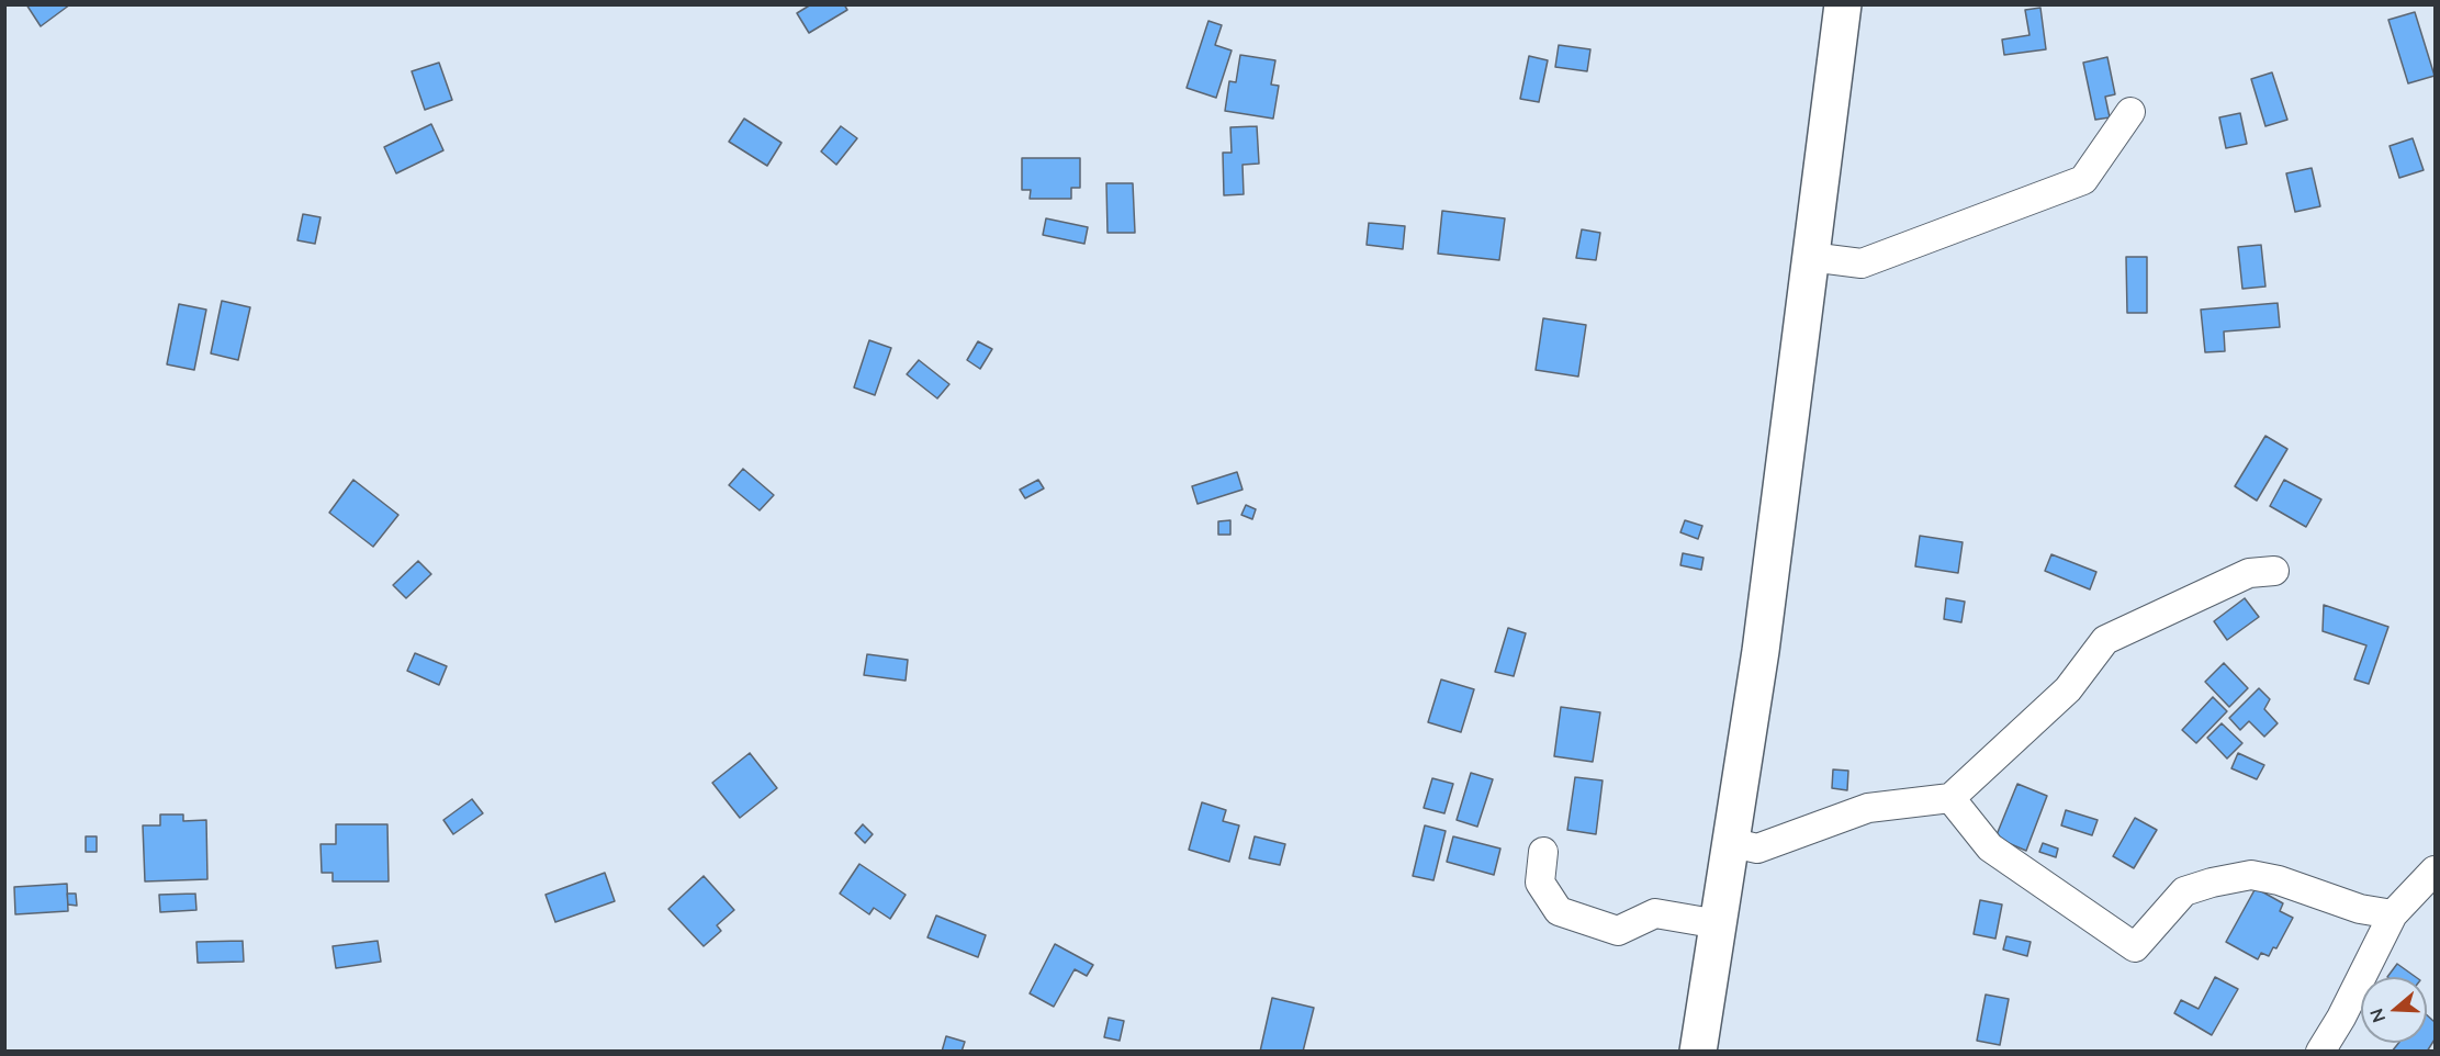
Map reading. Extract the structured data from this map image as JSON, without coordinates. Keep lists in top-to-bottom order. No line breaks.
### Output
{"north":"left"}
